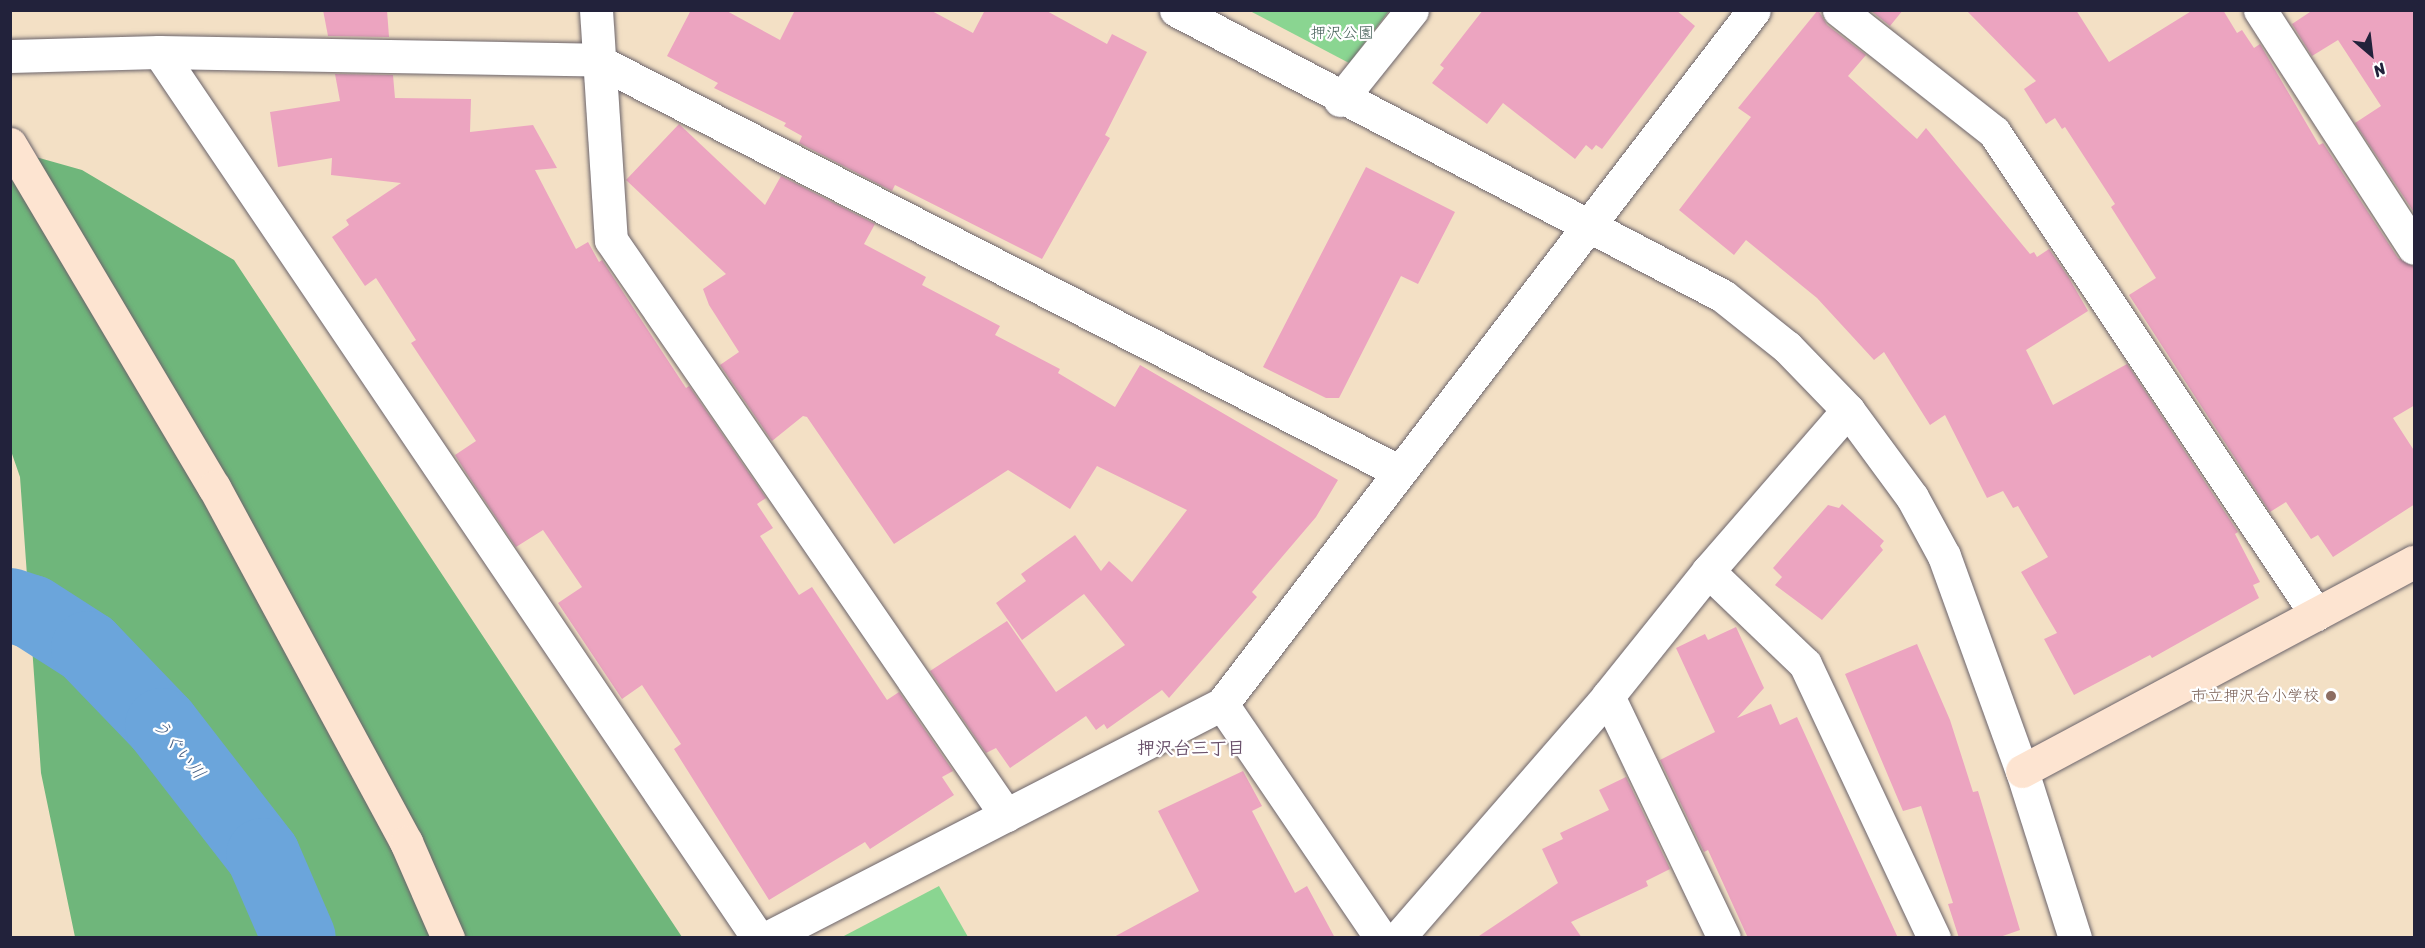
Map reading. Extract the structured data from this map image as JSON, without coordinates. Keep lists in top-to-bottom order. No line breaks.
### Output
{"districts":["押沢台三丁目"],"water":["うぐい川"],"parks":["押沢公園"],"places":["市立押沢台小学校"],"north":"bottom right"}
